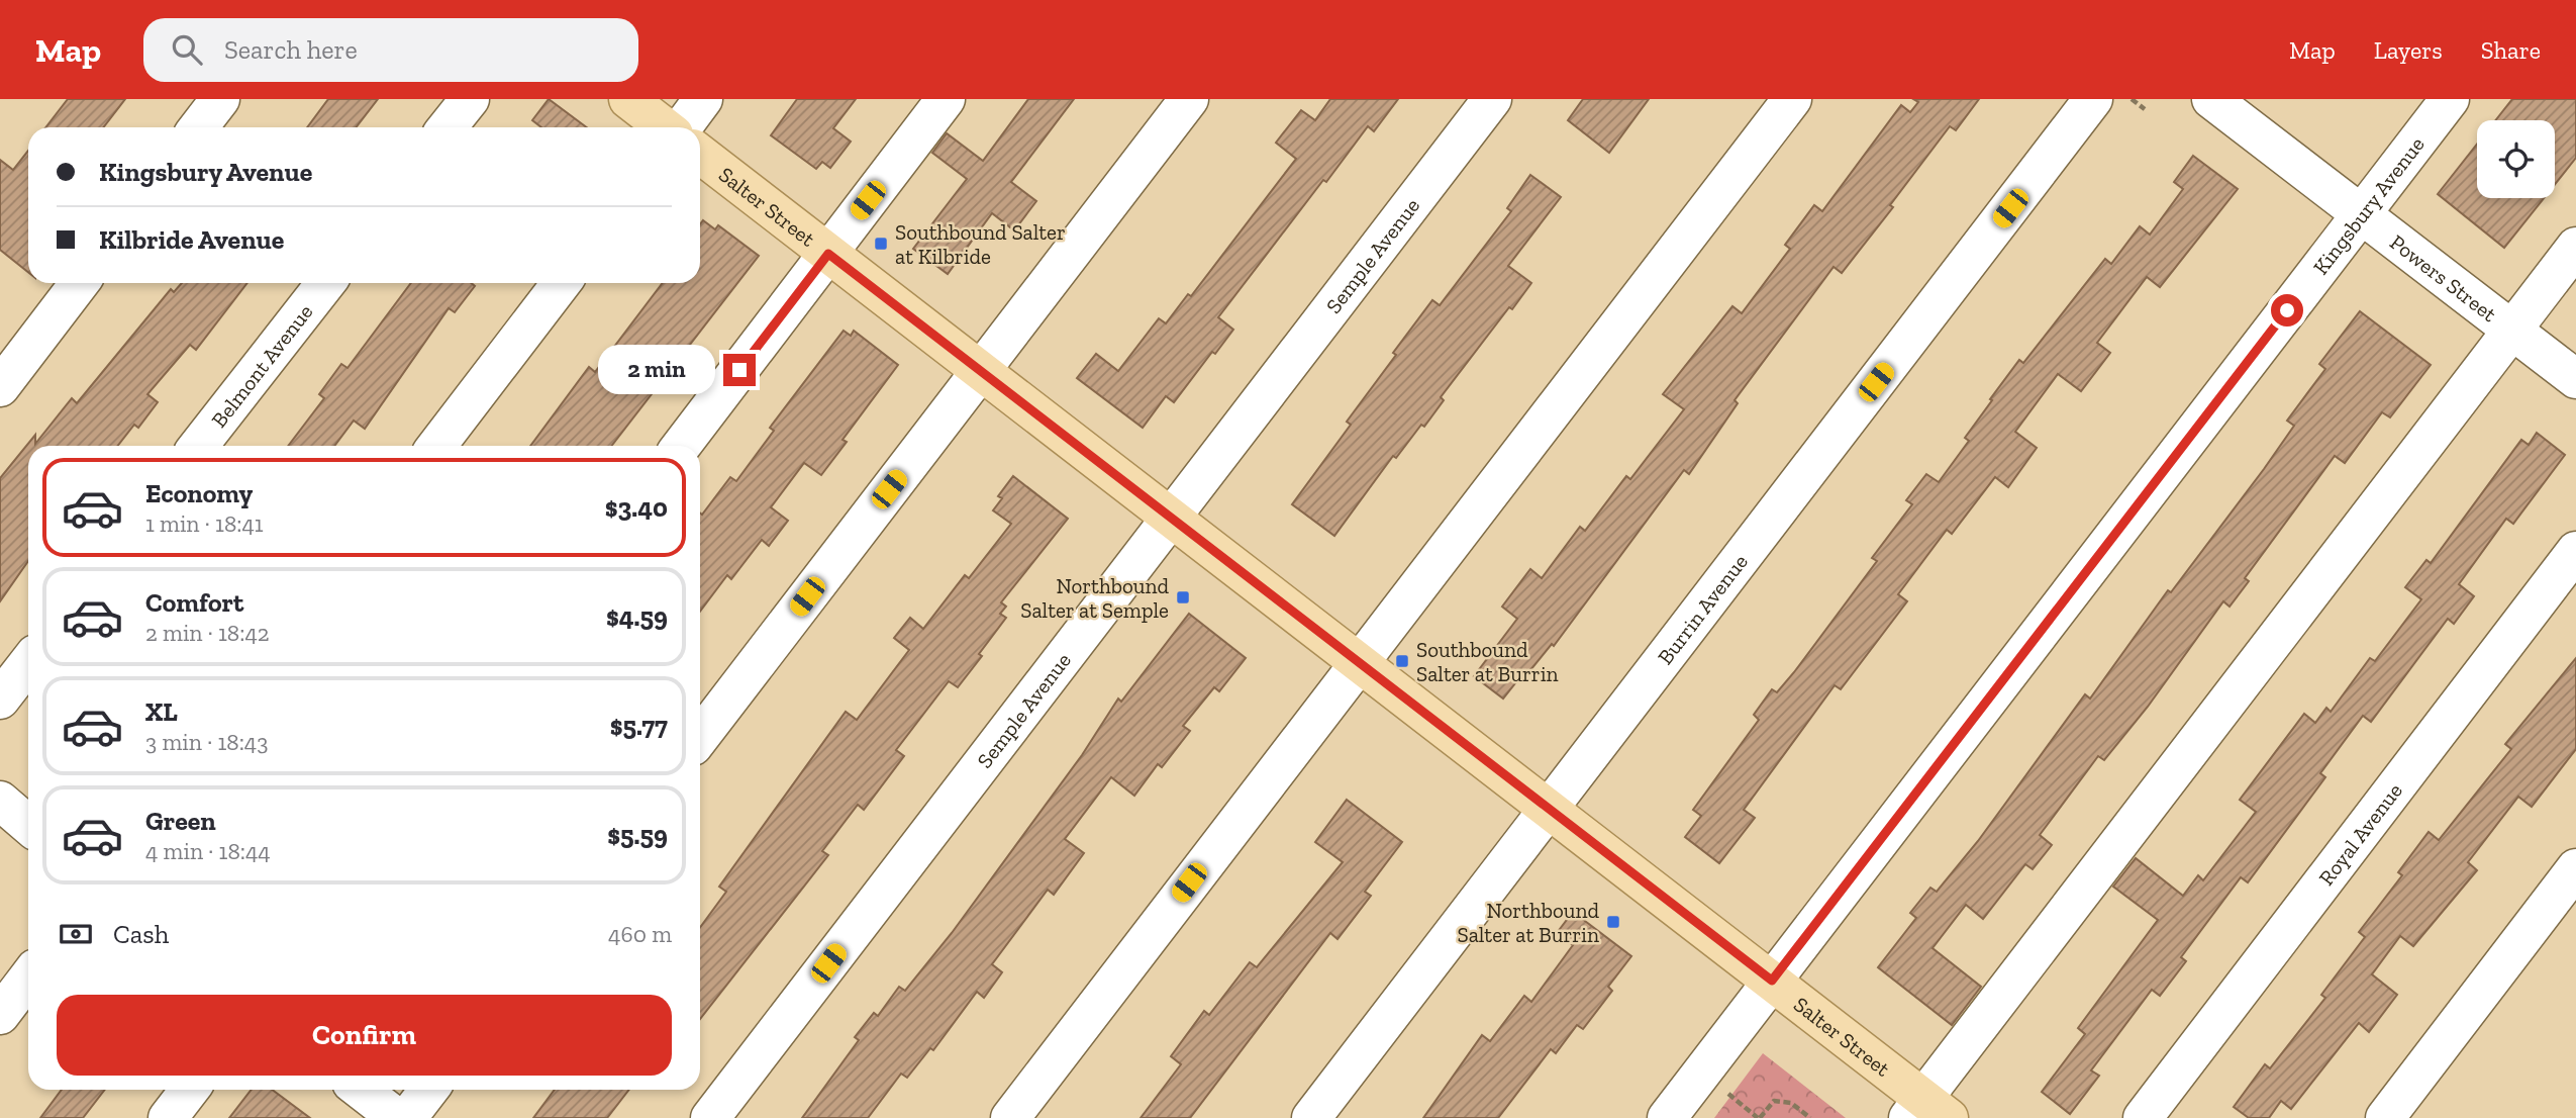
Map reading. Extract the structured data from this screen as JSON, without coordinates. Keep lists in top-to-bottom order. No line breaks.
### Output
{"streets":{"main road":["Salter Street"],"street":["Kingsbury Avenue","Semple Avenue","Powers Street","Belmont Avenue","Burrin Avenue","Royal Avenue"]},"crossings":[["Kingsbury Avenue","Salter Street"],["Kingsbury Avenue","Powers Street"],["Salter Street","Semple Avenue"],["Salter Street","Burrin Avenue"]],"places":{"transit":["Southbound Salter at Kilbride","Northbound Salter at Semple","Southbound Salter at Burrin","Northbound Salter at Burrin"]},"page":{"header":"Map","search":"Search here","nav":["Map","Layers","Share"],"banner":["Kingsbury Avenue","Kilbride Avenue"],"bubble":"2 min","list":[{"name":"Economy","note":"1 min · 18:41","value":"$3.40"},{"name":"Comfort","note":"2 min · 18:42","value":"$4.59"},{"name":"XL","note":"3 min · 18:43","value":"$5.77"},{"name":"Green","note":"4 min · 18:44","value":"$5.59"}],"pay":["Cash","460 m"],"buttons":"Confirm"}}
